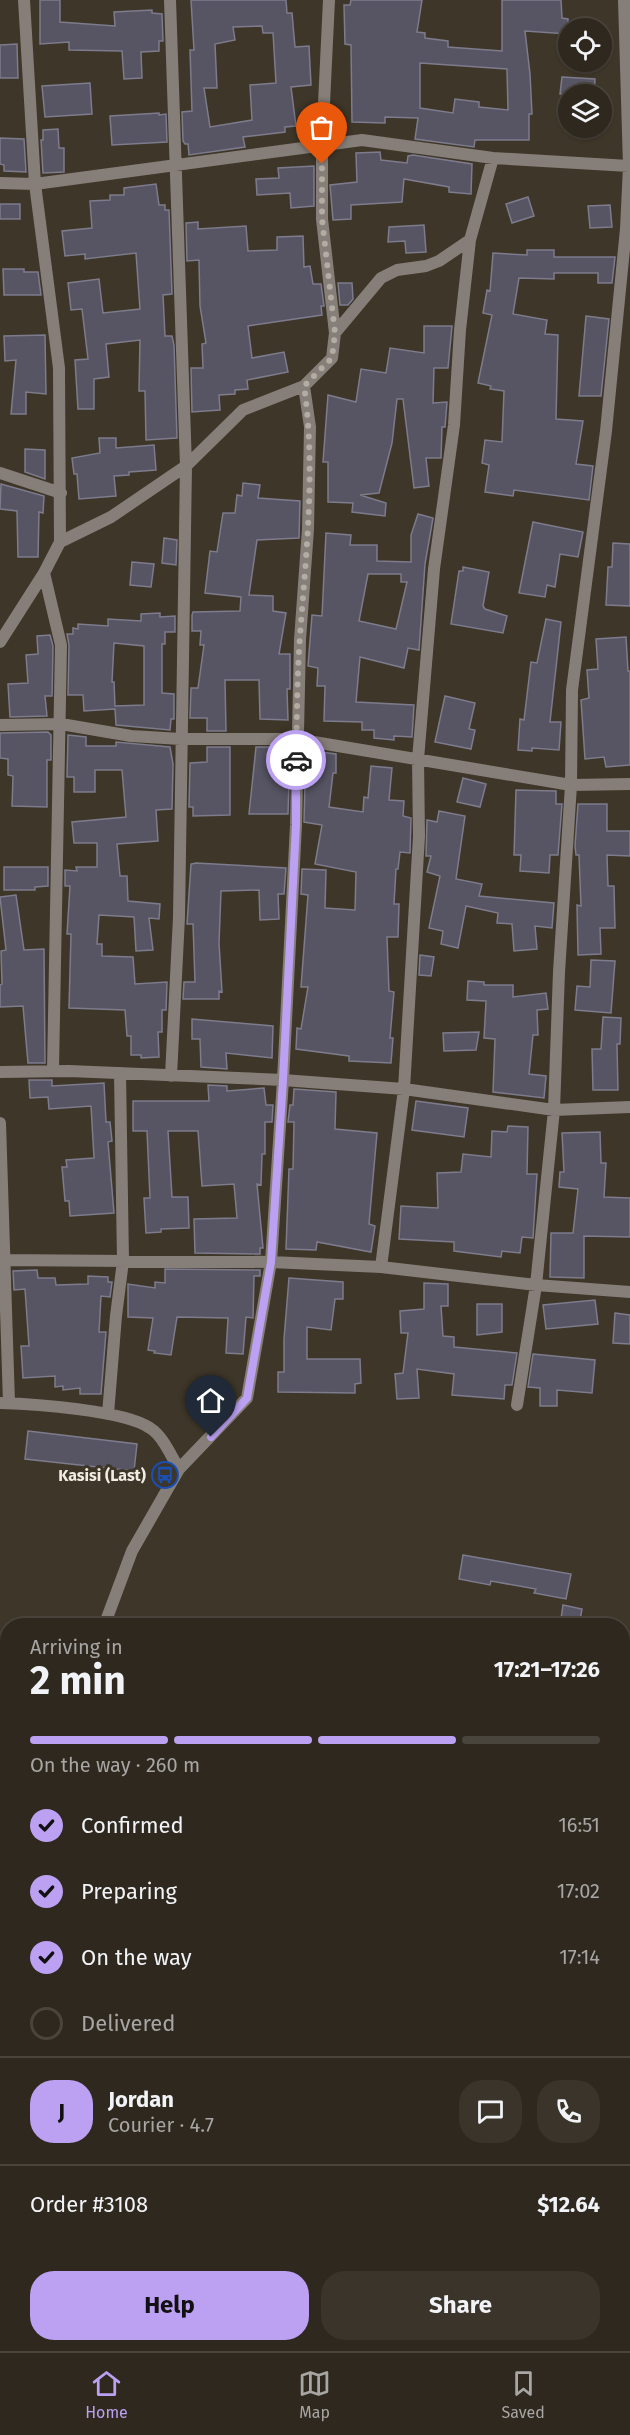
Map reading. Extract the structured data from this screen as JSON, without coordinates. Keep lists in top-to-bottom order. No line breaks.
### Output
{"places":{"bus stop":["Kasisi (Last)"]},"page":{"heading":["2 min","Arriving in","17:21–17:26"],"panel":["Jordan","Courier · 4.7","Order #3108","$12.64"],"bar":"On the way · 260 m","list":[["Confirmed","16:51"],["Preparing","17:02"],["On the way","17:14"],"Delivered"],"round":"J","buttons":["Help","Share"],"tabs":["Home","Map","Saved"]}}
